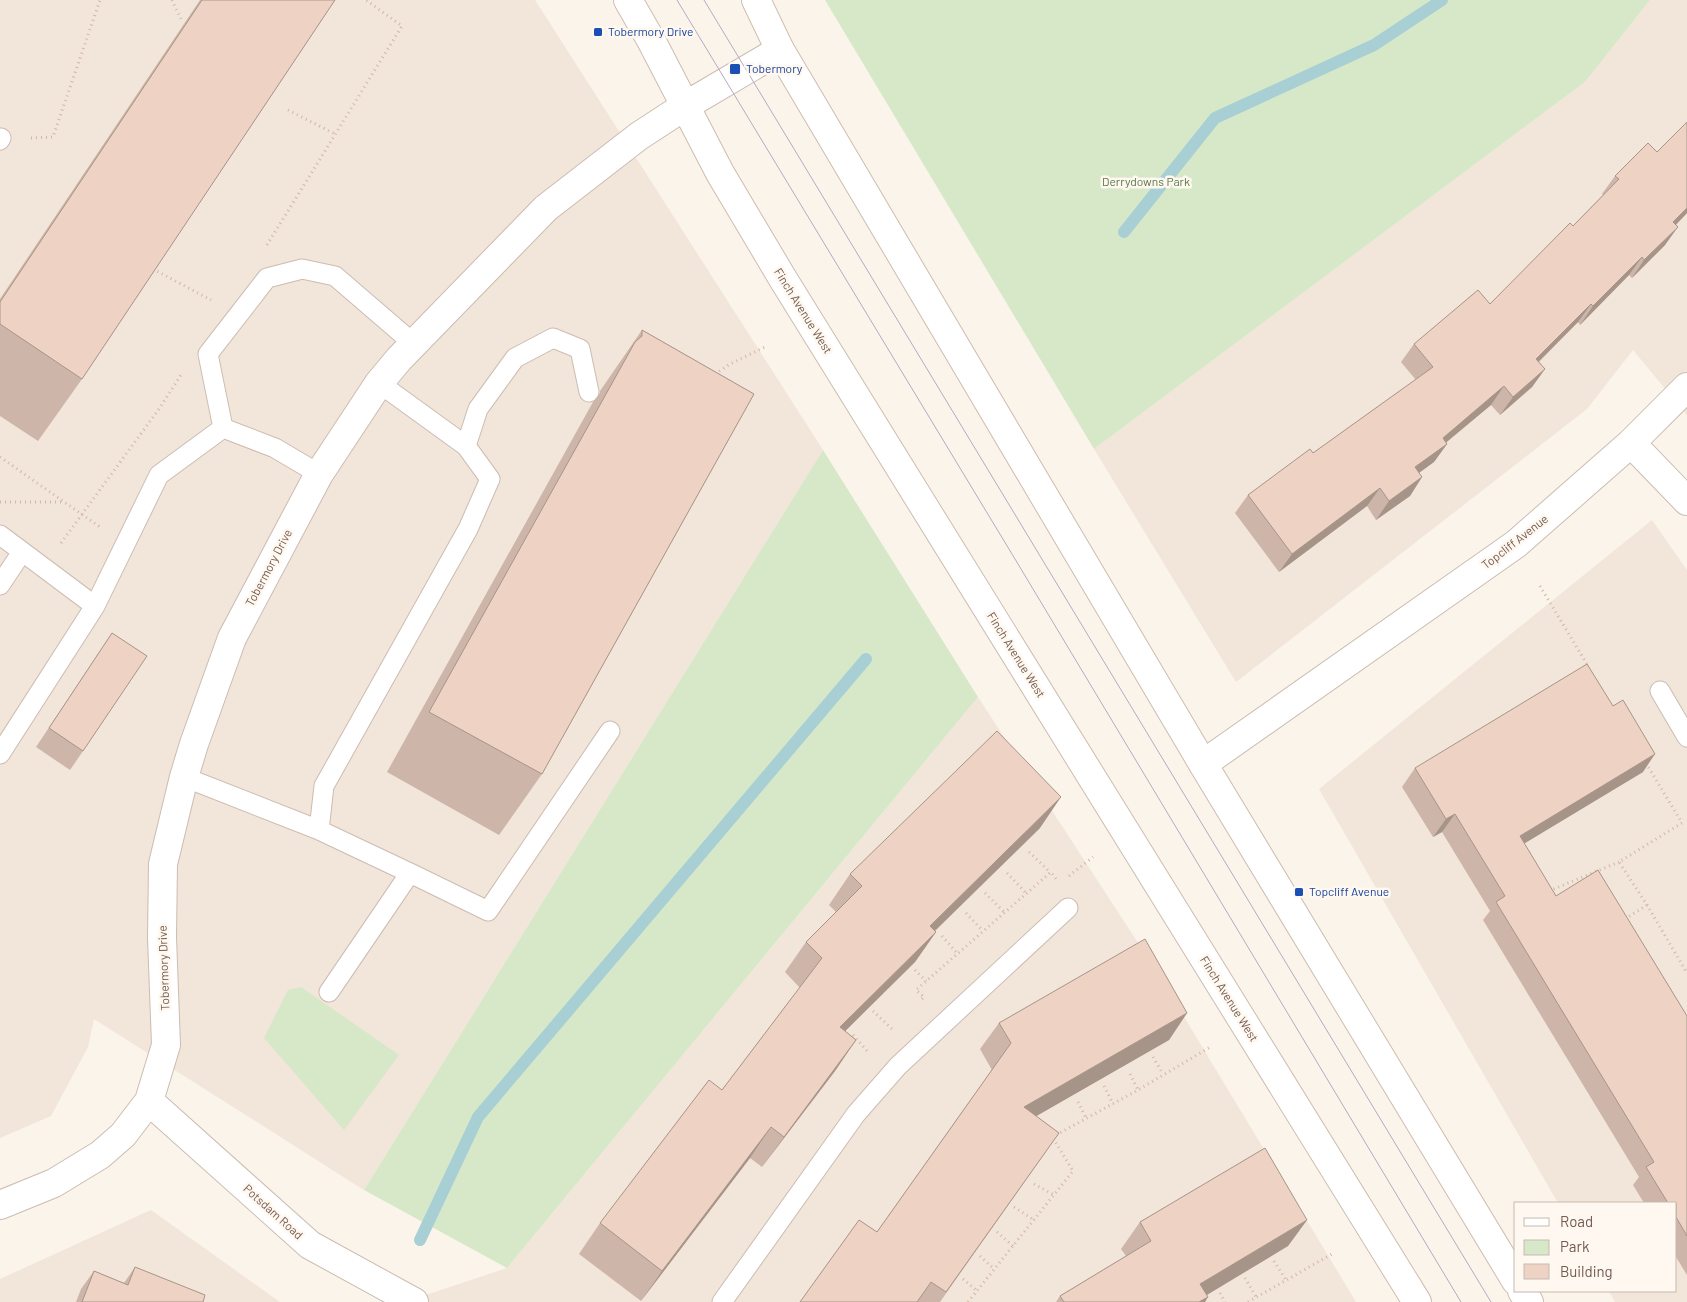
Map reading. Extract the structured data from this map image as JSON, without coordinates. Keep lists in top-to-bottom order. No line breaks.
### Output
{"streets":{"main road":["Finch Avenue West","Topcliff Avenue","Tobermory Drive","Potsdam Road"]},"crossings":[["Finch Avenue West","Tobermory Drive"],["Tobermory Drive","Potsdam Road"]],"parks":["Derrydowns Park"],"places":{"transit":["Tobermory Drive","Tobermory","Topcliff Avenue"]},"legend":["Road","Park","Building"]}
